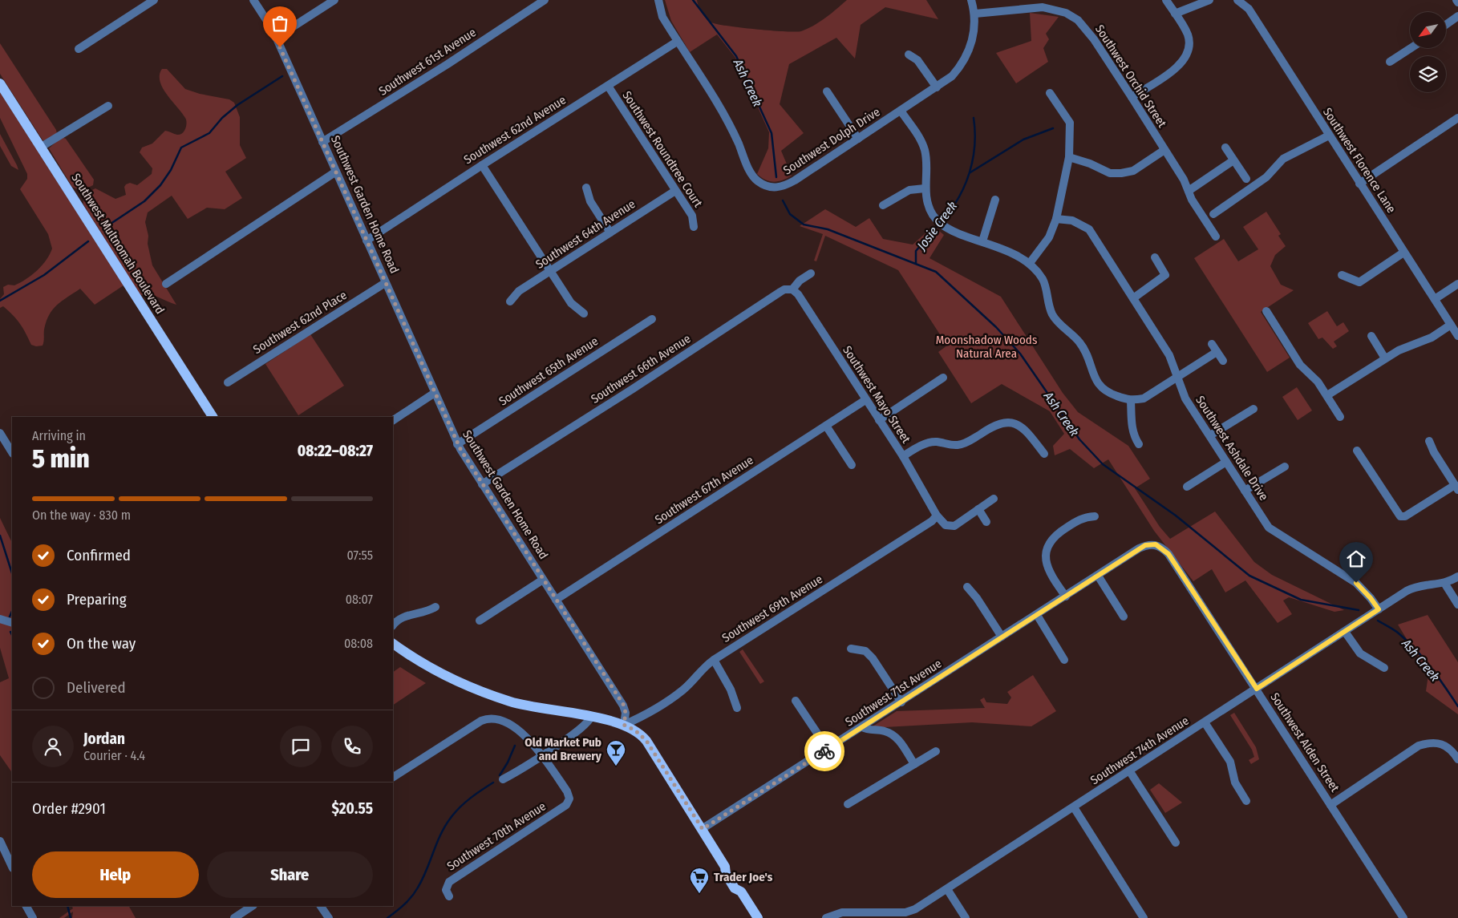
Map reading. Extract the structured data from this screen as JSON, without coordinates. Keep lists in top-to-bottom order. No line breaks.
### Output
{"streets":{"main road":["Southwest Multnomah Boulevard"],"street":["Southwest 61st Avenue","Southwest Orchid Street","Southwest 62nd Avenue","Southwest Dolph Drive","Southwest Roundtree Court","Southwest Florence Lane","Southwest Garden Home Road","Southwest 64th Avenue","Southwest 62nd Place","Southwest 66th Avenue","Southwest 65th Avenue","Southwest Mayo Street","Southwest Ashdale Drive","Southwest 67th Avenue","Southwest 69th Avenue","Southwest 71st Avenue","Southwest Alden Street","Southwest 74th Avenue","Southwest 70th Avenue"]},"crossings":[["Southwest 61st Avenue","Southwest Garden Home Road"],["Southwest Orchid Street","Southwest Dolph Drive"],["Southwest 62nd Avenue","Southwest Dolph Drive"],["Southwest 62nd Avenue","Southwest Roundtree Court"],["Southwest 62nd Avenue","Southwest Garden Home Road"],["Southwest Roundtree Court","Southwest 64th Avenue"],["Southwest Garden Home Road","Southwest 62nd Place"],["Southwest Garden Home Road","Southwest 66th Avenue"],["Southwest Garden Home Road","Southwest 65th Avenue"],["Southwest Garden Home Road","Southwest 67th Avenue"],["Southwest Garden Home Road","Southwest 69th Avenue"],["Southwest 66th Avenue","Southwest Mayo Street"],["Southwest Mayo Street","Southwest 67th Avenue"],["Southwest Mayo Street","Southwest 69th Avenue"],["Southwest Ashdale Drive","Southwest 74th Avenue"],["Southwest 71st Avenue","Southwest Alden Street"],["Southwest Alden Street","Southwest 74th Avenue"]],"water":["Ash Creek","Josie Creek"],"parks":["Moonshadow Woods Natural Area"],"places":{"bar":["Old Market Pub and Brewery"],"supermarket":["Trader Joe's"]},"north":"bottom left","page":{"heading":["5 min","Arriving in","08:22–08:27"],"panel":["Jordan","Courier · 4.4","Order #2901","$20.55"],"bar":"On the way · 830 m","list":[["Confirmed","07:55"],["Preparing","08:07"],["On the way","08:08"],"Delivered"],"buttons":["Help","Share"]}}
